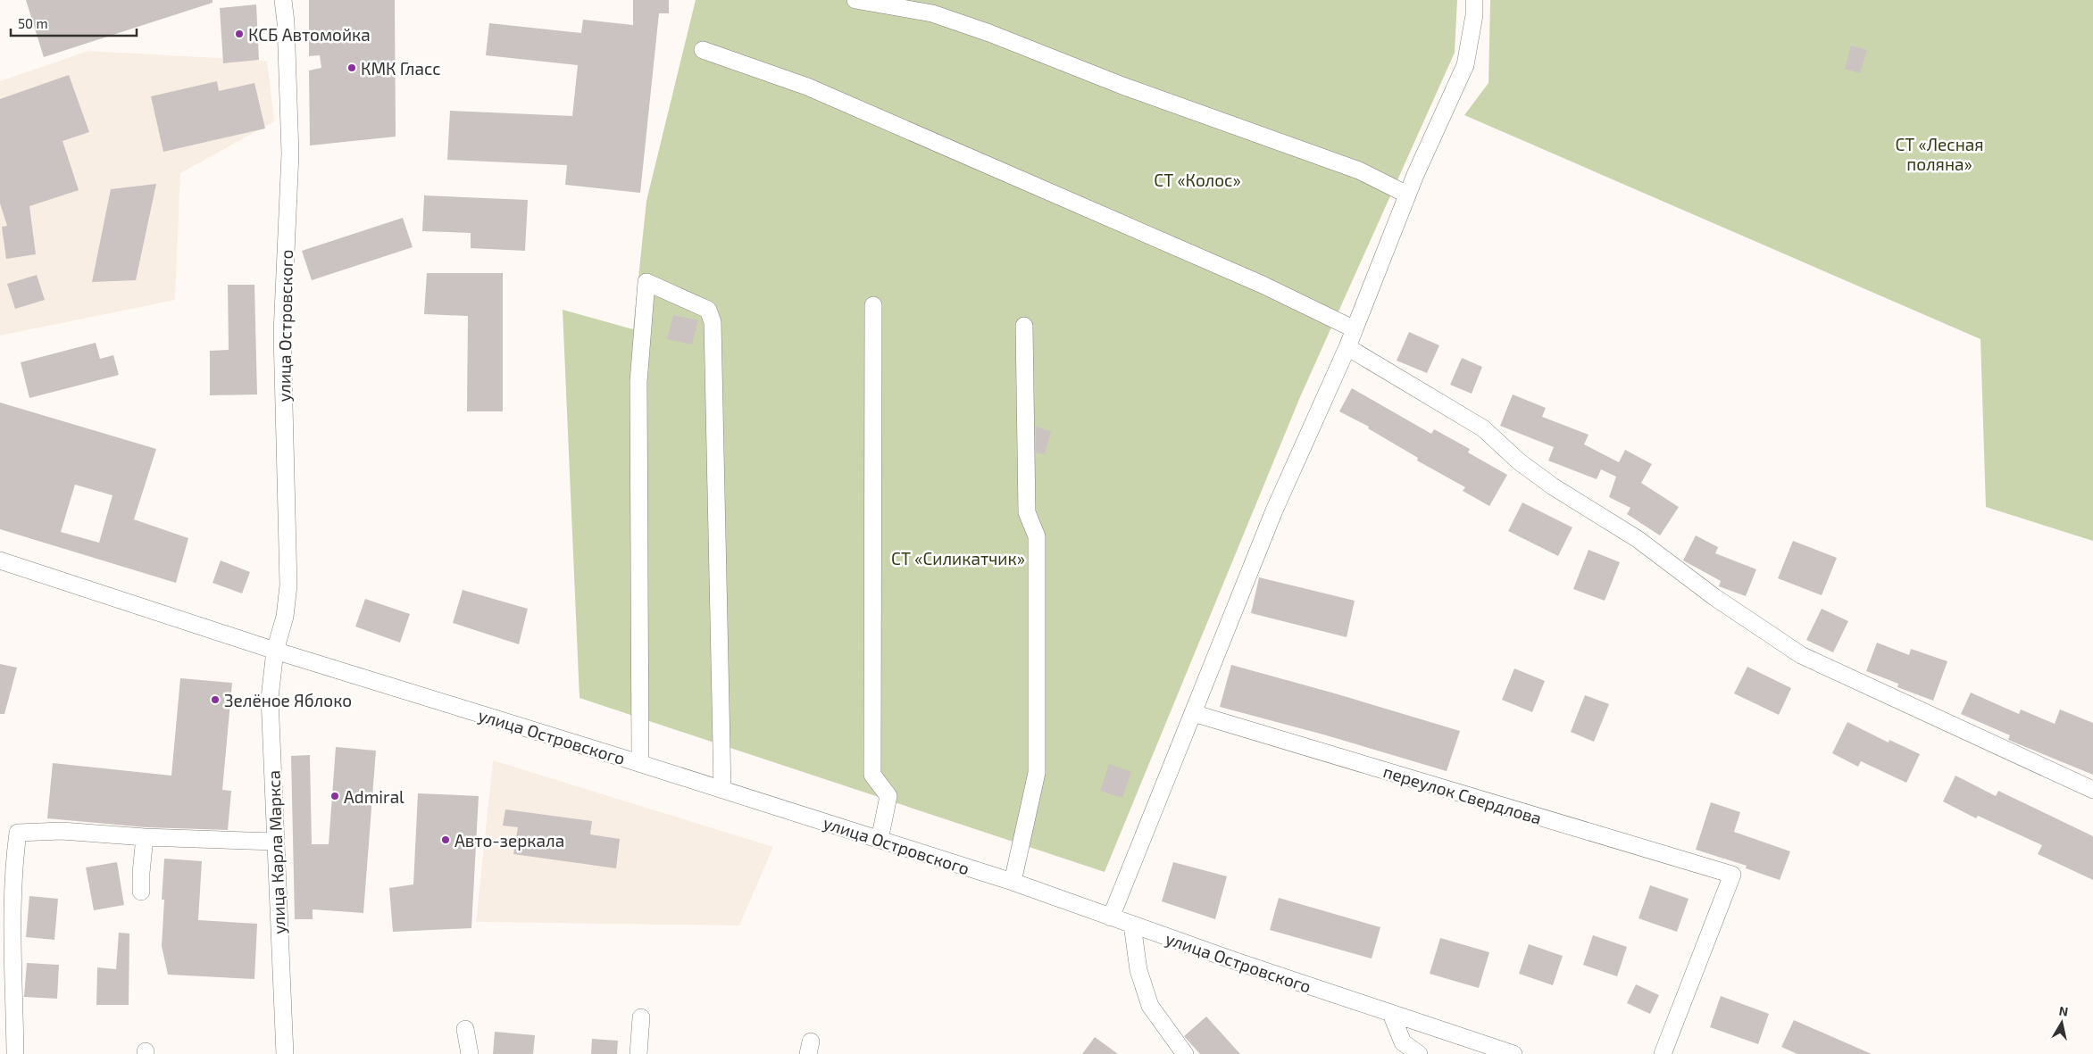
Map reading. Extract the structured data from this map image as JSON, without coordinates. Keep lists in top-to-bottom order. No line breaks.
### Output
{"streets":{"street":["улица Островского","переулок Свердлова","улица Карла Маркса"]},"crossings":[["улица Островского","улица Карла Маркса"]],"parks":["СТ «Лесная поляна»","СТ «Колос»","СТ «Силикатчик»"],"places":["КСБ Автомойка","КМК Гласс","Зелёное Яблоко","Admiral","Авто-зеркала"],"scale_bar":"50 m","north":"top"}
